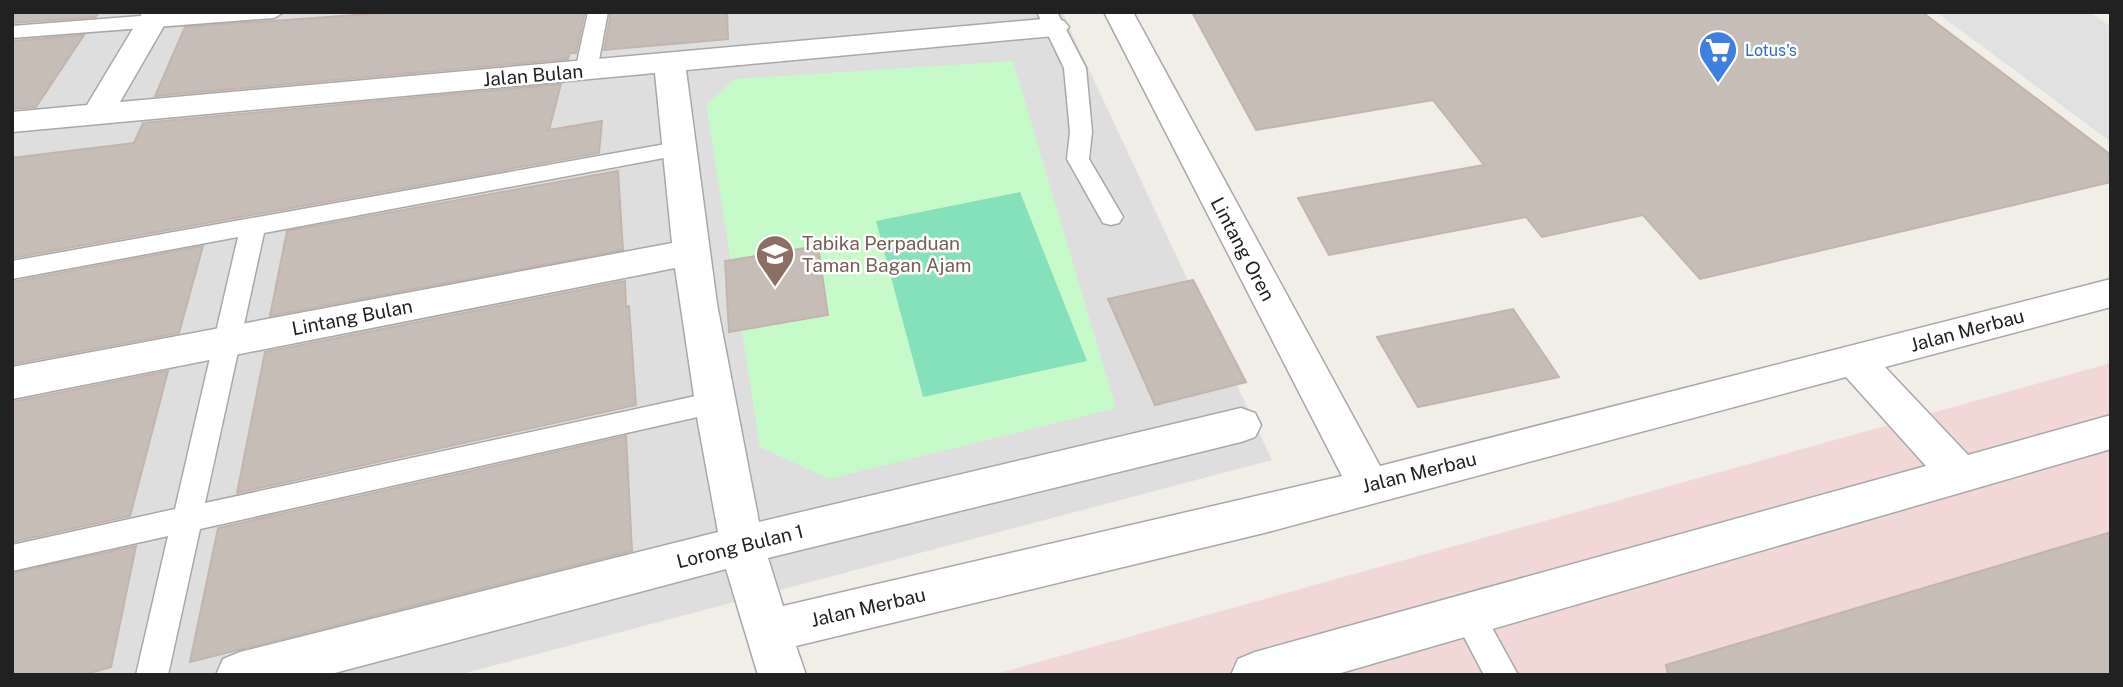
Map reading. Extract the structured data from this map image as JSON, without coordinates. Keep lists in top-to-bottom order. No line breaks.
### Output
{"streets":{"street":["Jalan Bulan","Lintang Oren","Lintang Bulan","Jalan Merbau","Lorong Bulan 1"]},"crossings":[["Lintang Oren","Jalan Merbau"]],"places":{"supermarket":["Lotus's"],"school or university":["Tabika Perpaduan Taman Bagan Ajam"]}}
